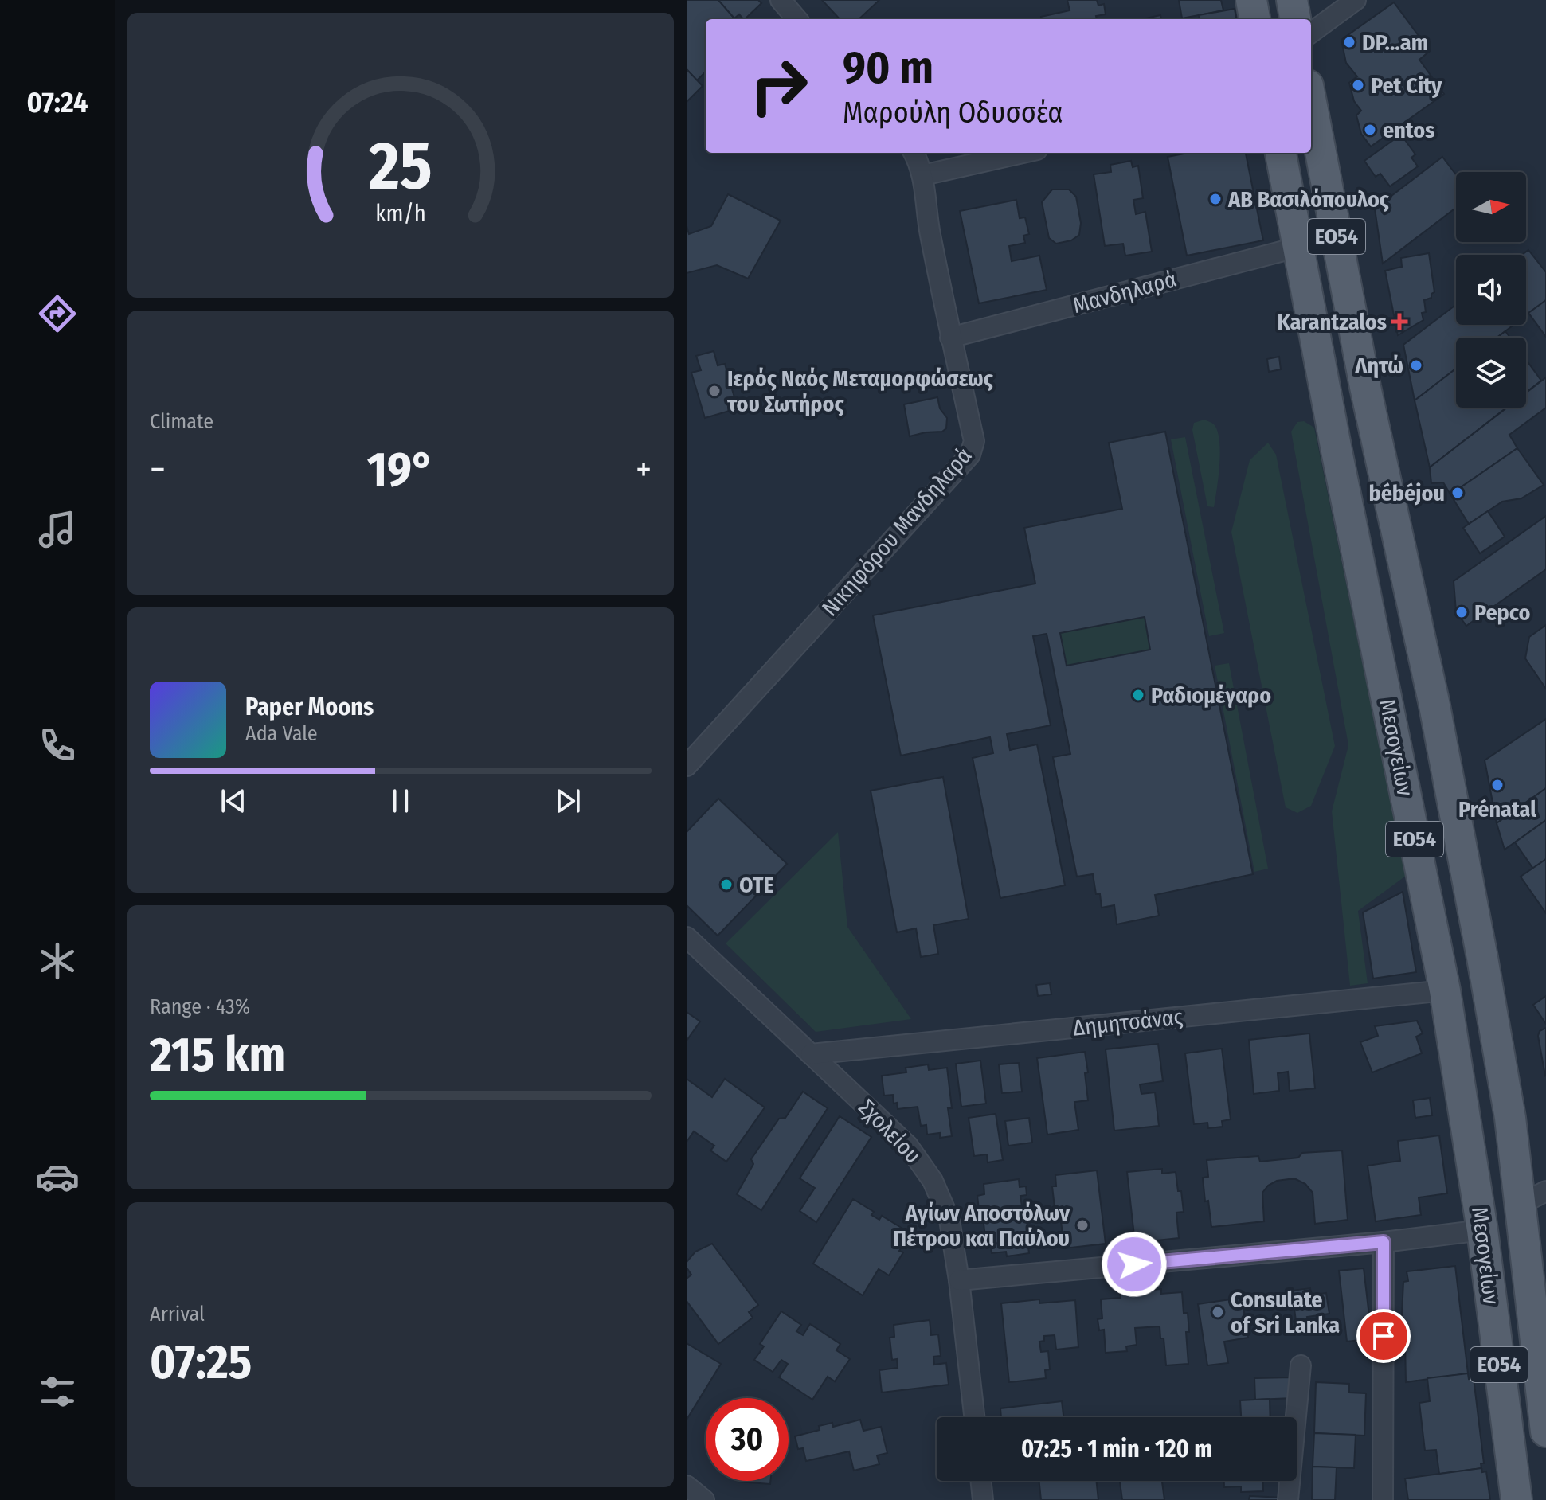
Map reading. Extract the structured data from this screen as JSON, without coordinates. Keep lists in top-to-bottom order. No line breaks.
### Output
{"streets":{"main road":["ΕΟ54","Μεσογείων"],"street":["Μανδηλαρά","Νικηφόρου Μανδηλαρά","Δημητσάνας","Σχολείου"]},"crossings":[["Μανδηλαρά","Νικηφόρου Μανδηλαρά"],["Μανδηλαρά","Μεσογείων"],["Μεσογείων","Δημητσάνας"],["Δημητσάνας","Σχολείου"]],"places":{"other":["DP...am","Pet City","entos","ΑΒ Βασιλόπουλος","Λητώ","Ιερός Ναός Μεταμορφώσεως του Σωτήρος","bébéjou","Pepco","Ραδιομέγαρο","Prénatal","ΟΤΕ","Αγίων Αποστόλων Πέτρου και Παύλου","Consulate of Sri Lanka"],"health":["Karantzalos"]},"north":"right","page":{"tabs":"07:24","turn":["90 m","Μαρούλη Οδυσσέα"],"tile":["Climate",["Range · 43%","215 km"],["Arrival","07:25"]],"heat":["−","19°","+"],"song":["Paper Moons","Ada Vale"],"limit":"30","trip":"07:25 · 1 min · 120 m","gauge":["25","km/h"]}}
